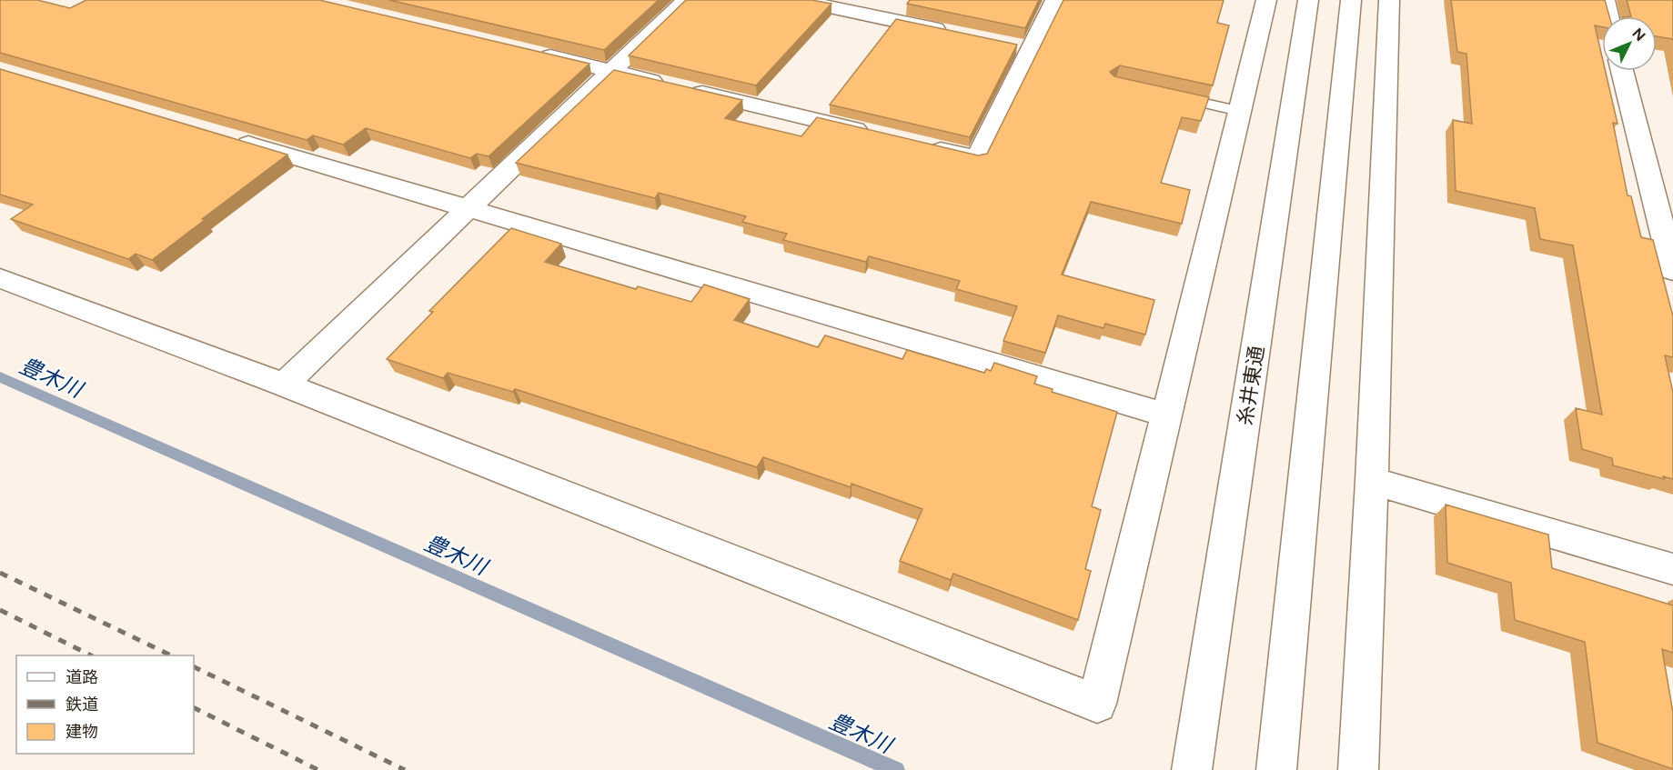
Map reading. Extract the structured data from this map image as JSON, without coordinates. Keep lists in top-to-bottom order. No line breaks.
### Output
{"streets":{"street":["糸井東通"]},"water":["豊木川"],"legend":["道路","鉄道","建物"],"north":"top right"}
